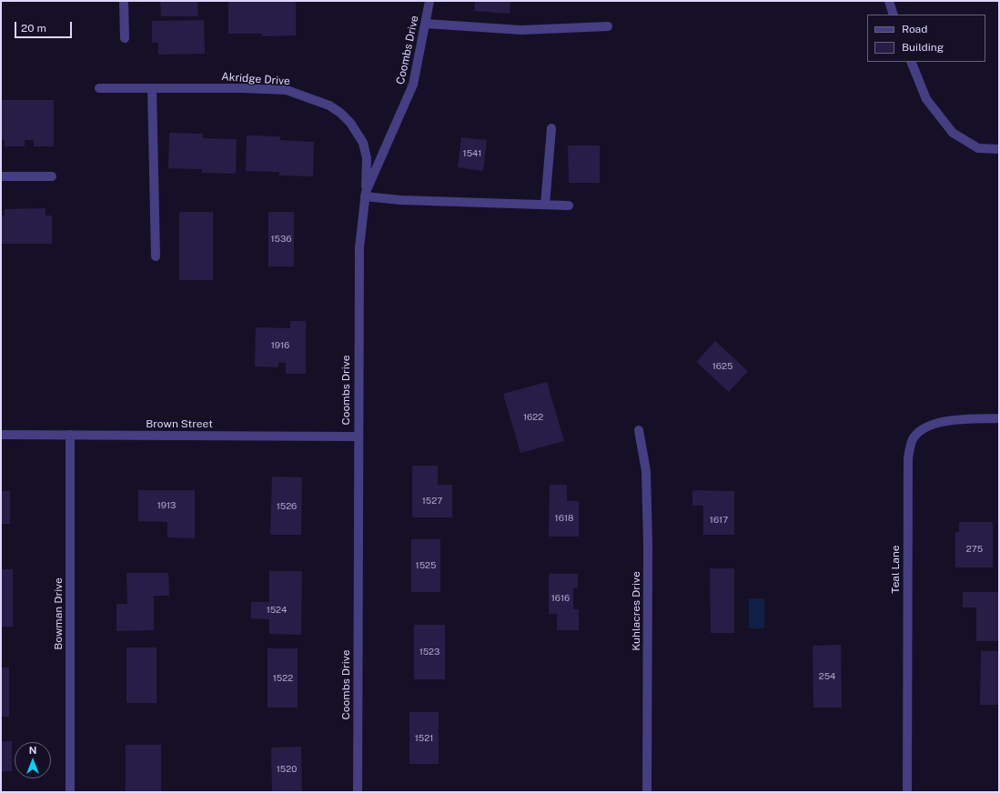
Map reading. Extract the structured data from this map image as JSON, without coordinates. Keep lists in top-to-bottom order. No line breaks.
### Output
{"streets":{"street":["Coombs Drive","Akridge Drive","Brown Street","Teal Lane","Kuhlacres Drive","Bowman Drive"]},"crossings":[["Coombs Drive","Akridge Drive"],["Coombs Drive","Brown Street"],["Brown Street","Bowman Drive"]],"house_numbers":["1541","1536","1916","1625","1622","1527","1913","1526","1618","1617","275","1525","1616","1524","1523","254","1522","1521","1520"],"legend":["Road","Building"],"scale_bar":"20 m","north":"top"}
